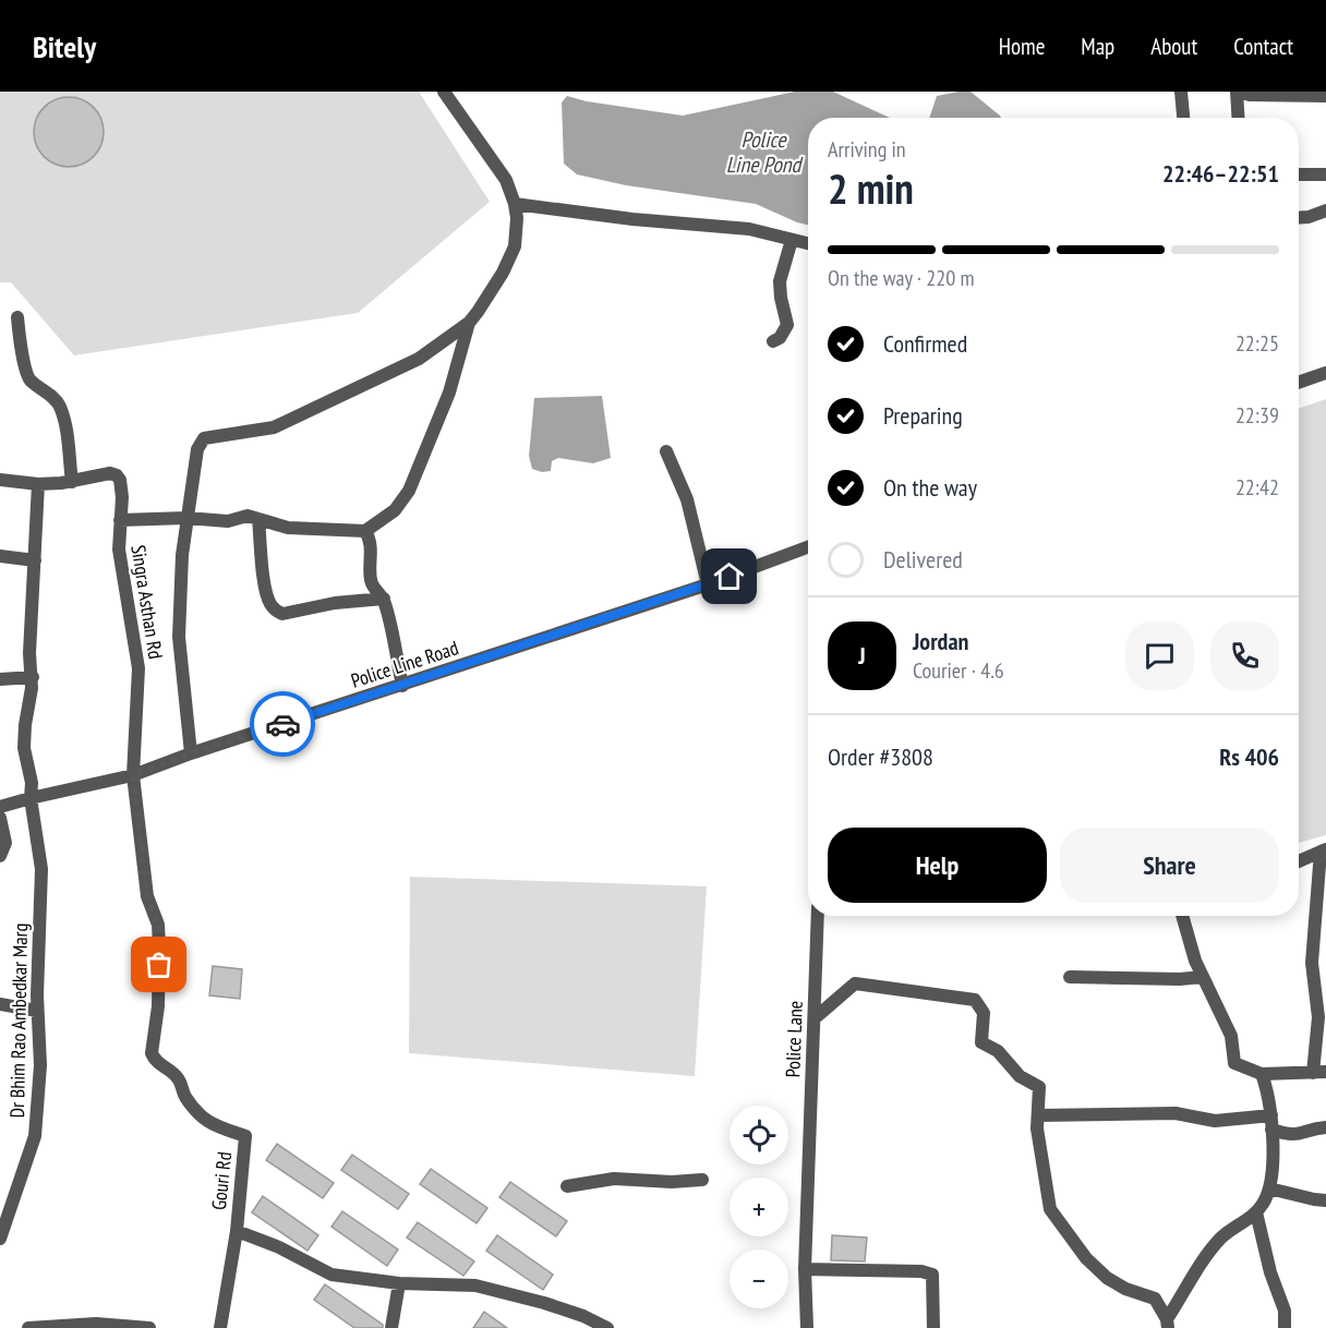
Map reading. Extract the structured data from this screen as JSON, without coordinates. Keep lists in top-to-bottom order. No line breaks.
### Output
{"streets":{"street":["Singra Asthan Rd","Police Line Road","Dr Bhim Rao Ambedkar Marg","Police Lane","Gouri Rd"]},"crossings":[["Singra Asthan Rd","Police Line Road"],["Singra Asthan Rd","Dr Bhim Rao Ambedkar Marg"],["Singra Asthan Rd","Gouri Rd"],["Police Line Road","Dr Bhim Rao Ambedkar Marg"],["Police Line Road","Gouri Rd"]],"water":["Police Line Pond"],"page":{"header":"Bitely","nav":["Home","Map","About","Contact"],"heading":["2 min","Arriving in","22:46–22:51"],"panel":["Jordan","Courier · 4.6","Order #3808","Rs 406"],"bar":"On the way · 220 m","list":[["Confirmed","22:25"],["Preparing","22:39"],["On the way","22:42"],"Delivered"],"round":"J","buttons":["Help","Share"],"map_buttons":["+","−"]}}
